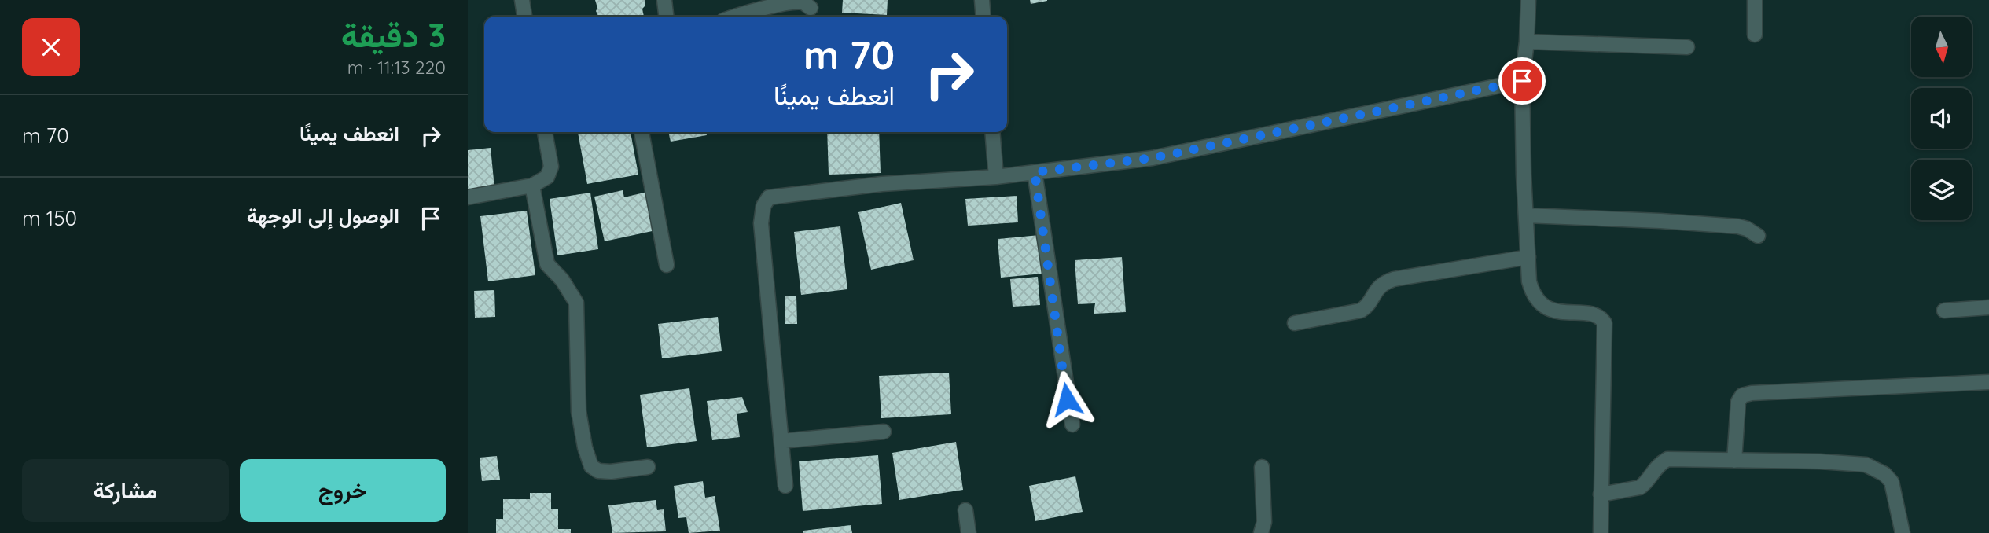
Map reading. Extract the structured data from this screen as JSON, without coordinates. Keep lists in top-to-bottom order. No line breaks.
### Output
{"north":"bottom","page":{"heading":["3 دقيقة","220 m · 11:13"],"turn":["70 m","انعطف يمينًا"],"list":[{"name":"انعطف يمينًا","value":"70 m"},{"name":"الوصول إلى الوجهة","value":"150 m"}],"buttons":["خروج","مشاركة"]}}
